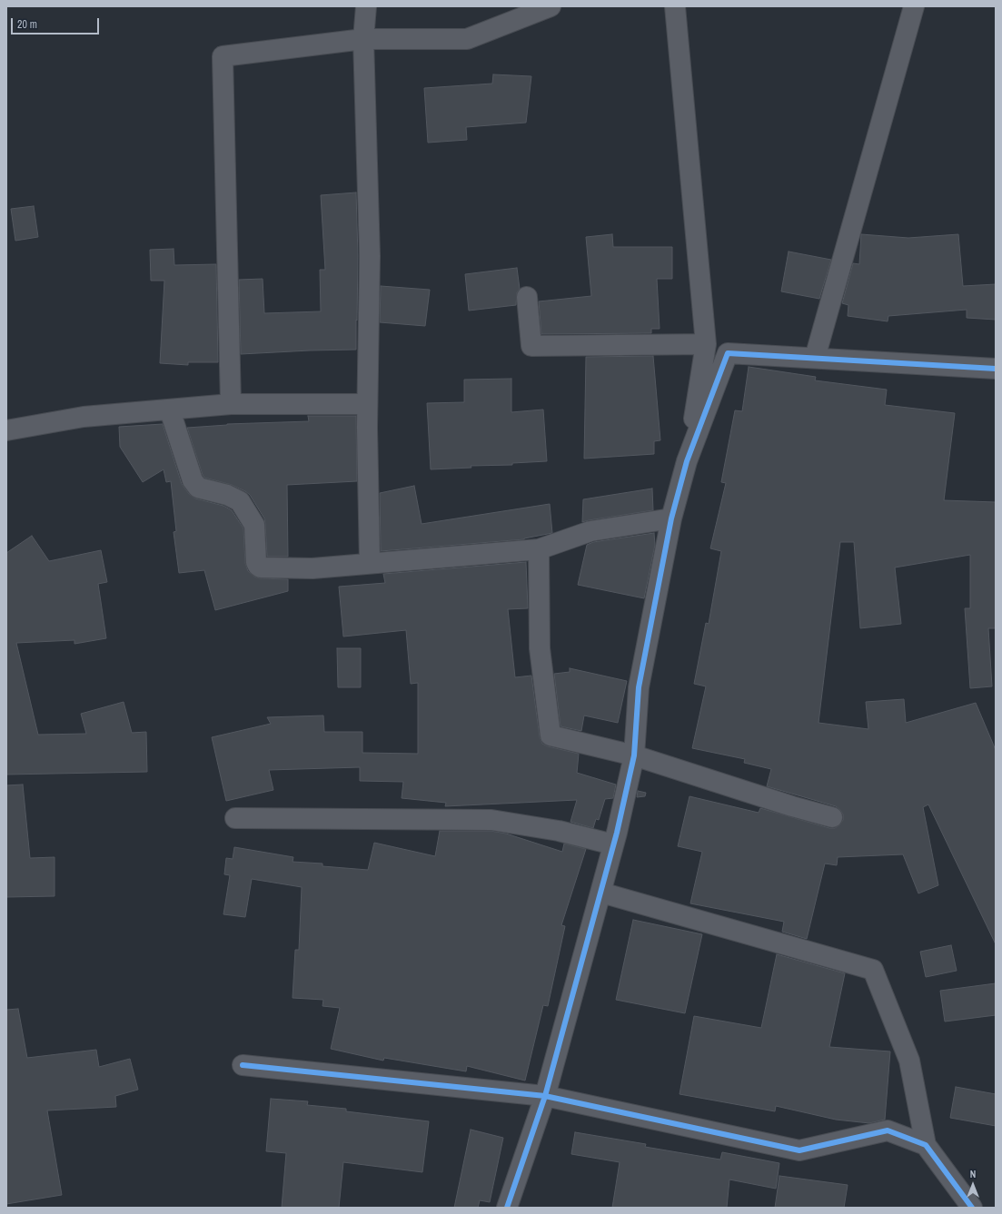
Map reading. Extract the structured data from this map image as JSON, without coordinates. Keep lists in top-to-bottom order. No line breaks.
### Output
{"scale_bar":"20 m","north":"top"}
